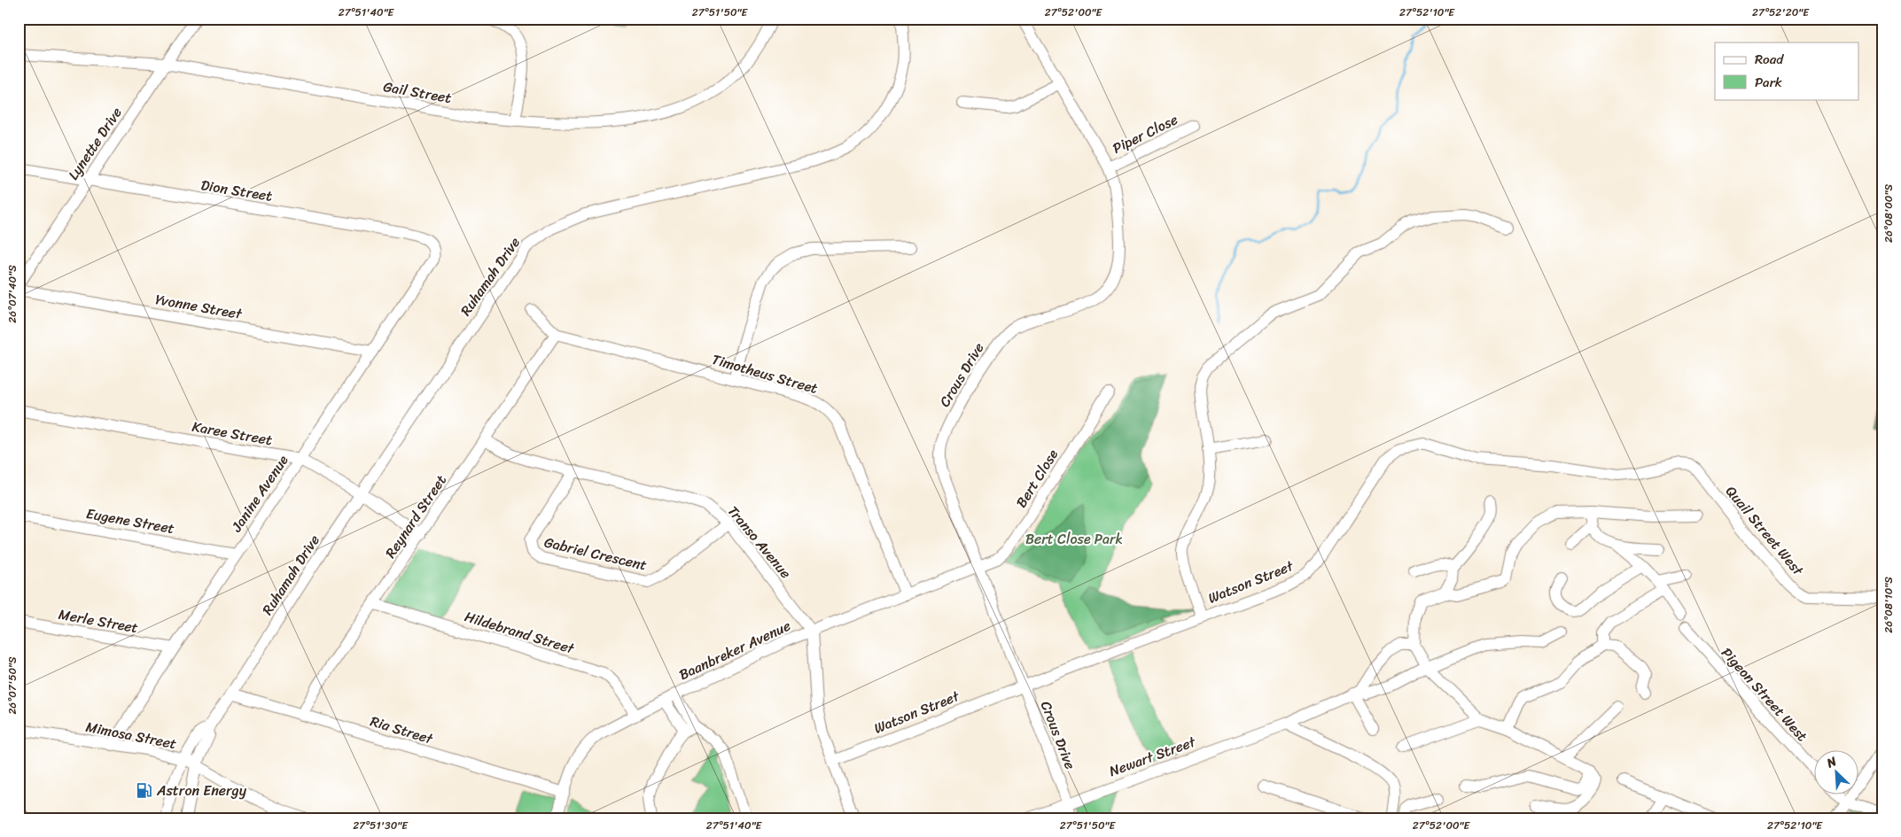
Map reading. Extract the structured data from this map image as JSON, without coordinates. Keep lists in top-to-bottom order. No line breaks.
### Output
{"streets":{"street":["Gail Street","Piper Close","Lynette Drive","Dion Street","Ruhamah Drive","Yvonne Street","Timotheus Street","Crous Drive","Karee Street","Bert Close","Janine Avenue","Reynard Street","Eugene Street","Quail Street West","Transo Avenue","Gabriel Crescent","Watson Street","Merle Street","Hildebrand Street","Baanbreker Avenue","Pigeon Street West","Ria Street","Mimosa Street","Newart Street"]},"crossings":[["Gail Street","Lynette Drive"],["Piper Close","Crous Drive"],["Lynette Drive","Dion Street"],["Dion Street","Janine Avenue"],["Ruhamah Drive","Karee Street"],["Ruhamah Drive","Ria Street"],["Ruhamah Drive","Mimosa Street"],["Yvonne Street","Janine Avenue"],["Timotheus Street","Reynard Street"],["Timotheus Street","Baanbreker Avenue"],["Crous Drive","Bert Close"],["Crous Drive","Watson Street"],["Crous Drive","Baanbreker Avenue"],["Crous Drive","Newart Street"],["Karee Street","Janine Avenue"],["Karee Street","Reynard Street"],["Bert Close","Baanbreker Avenue"],["Janine Avenue","Eugene Street"],["Janine Avenue","Merle Street"],["Janine Avenue","Mimosa Street"],["Reynard Street","Transo Avenue"],["Reynard Street","Hildebrand Street"],["Reynard Street","Ria Street"],["Quail Street West","Watson Street"],["Transo Avenue","Gabriel Crescent"],["Transo Avenue","Baanbreker Avenue"],["Hildebrand Street","Baanbreker Avenue"],["Baanbreker Avenue","Ria Street"]],"parks":["Bert Close Park"],"places":{"fuel station":["Astron Energy"]},"legend":["Road","Park"],"north":"top left","coordinates":["27°51'40\"E","27°51'50\"E","27°52'00\"E","27°52'10\"E","27°52'20\"E","26°08'00\"S","26°07'40\"S","26°08'10\"S","26°07'50\"S","27°51'30\"E"]}
